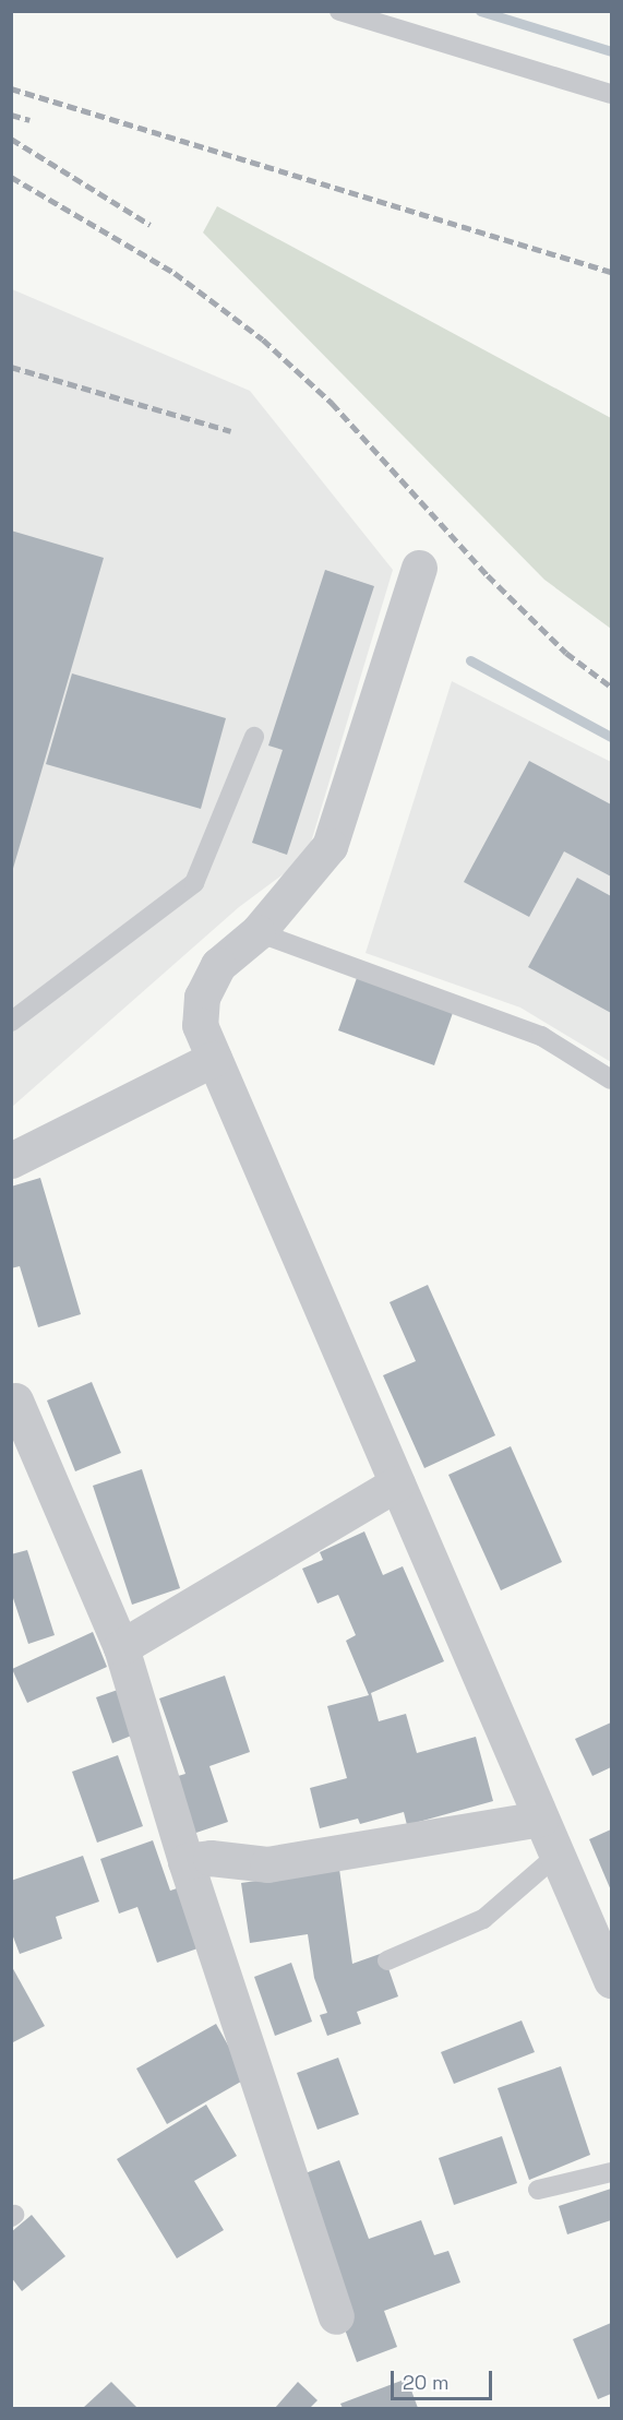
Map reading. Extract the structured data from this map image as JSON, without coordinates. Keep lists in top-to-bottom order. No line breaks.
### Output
{"scale_bar":"20 m"}
